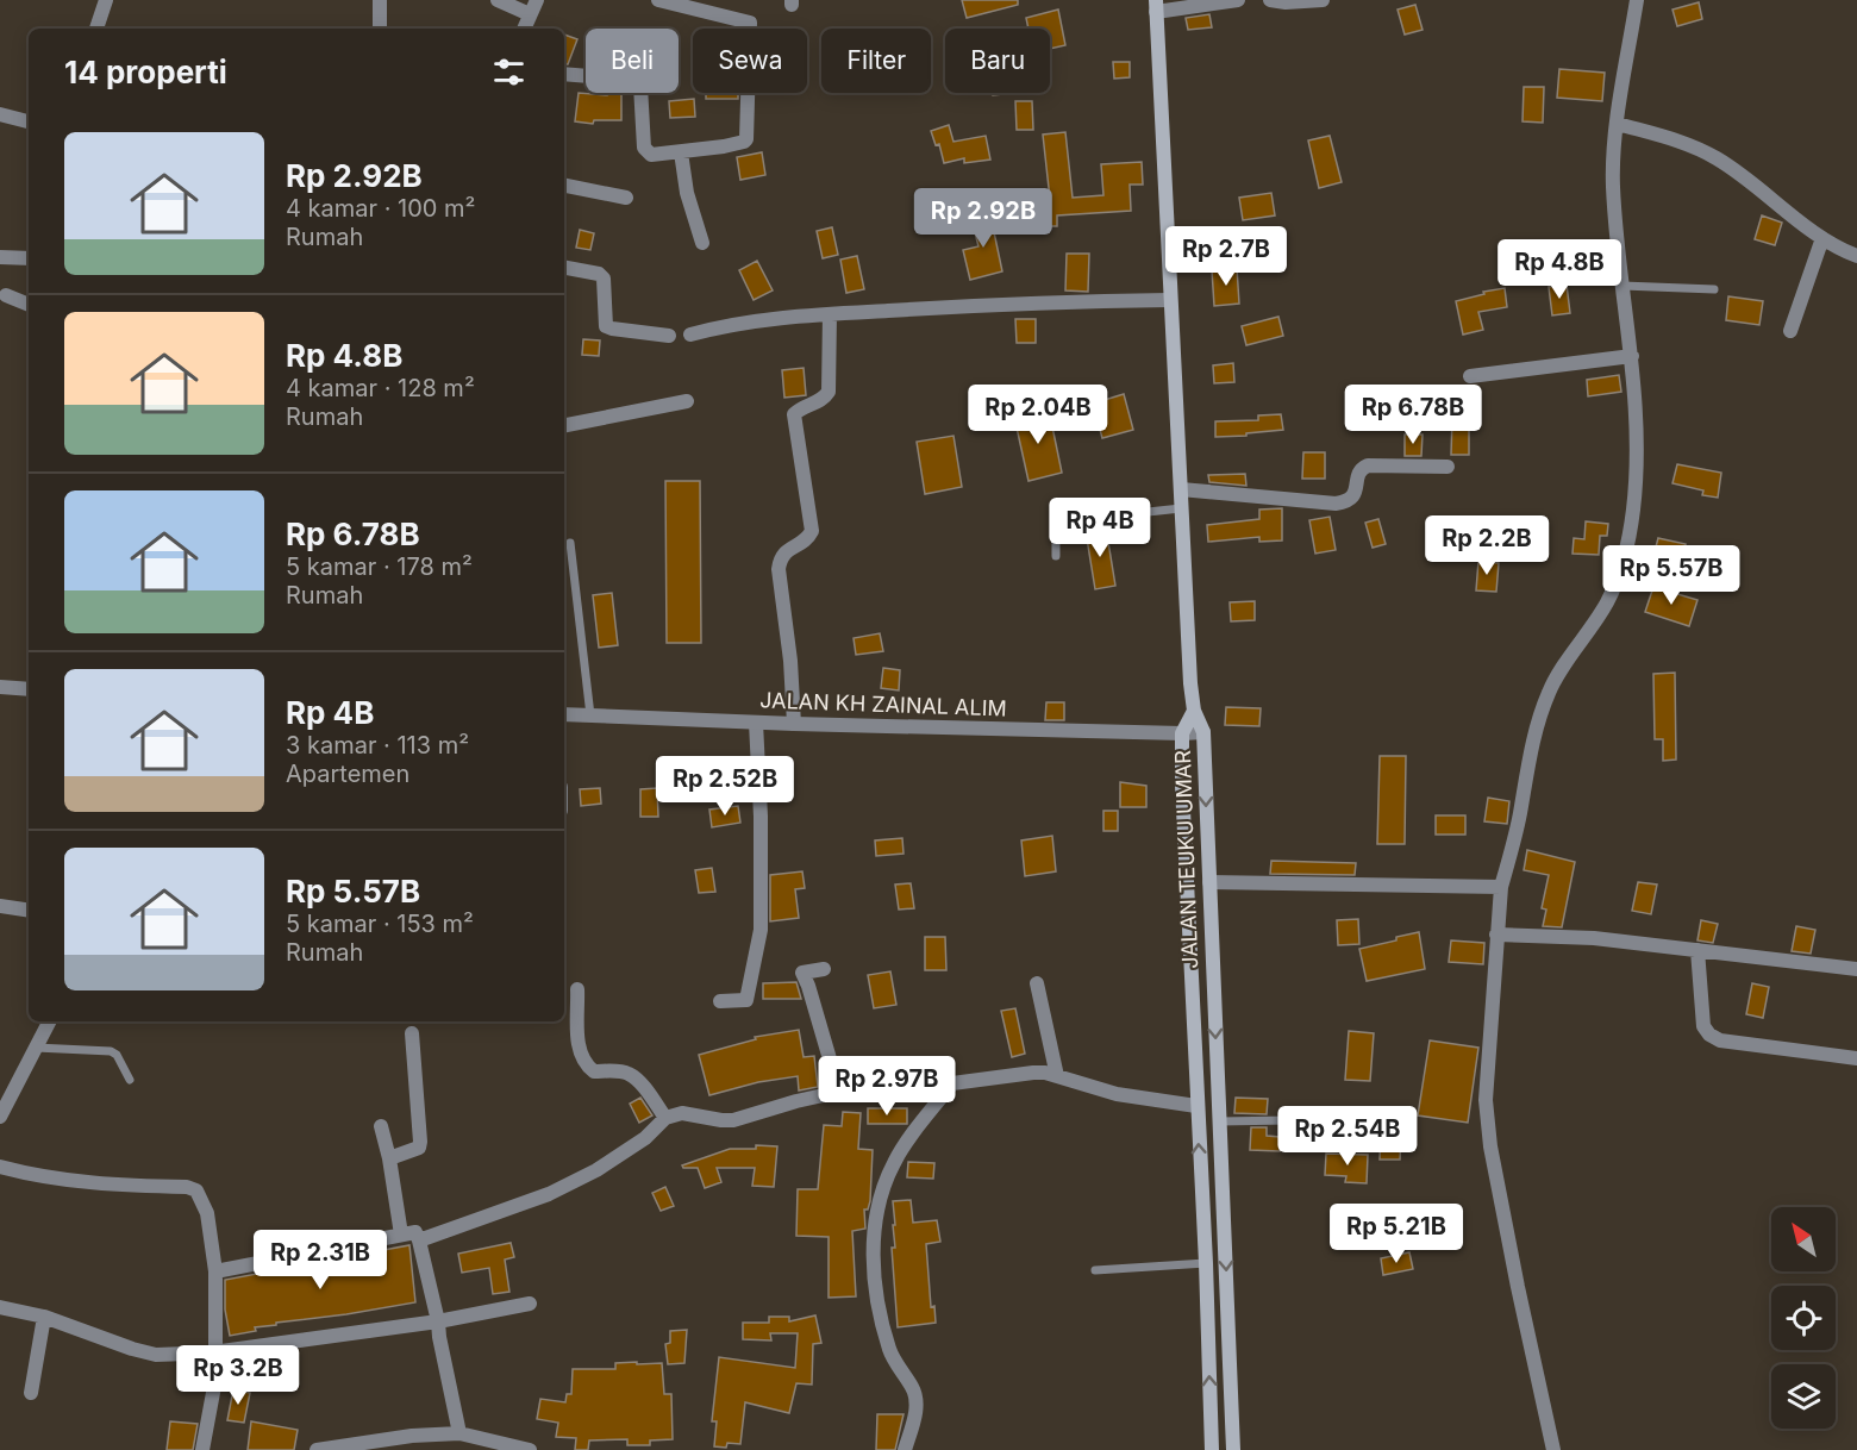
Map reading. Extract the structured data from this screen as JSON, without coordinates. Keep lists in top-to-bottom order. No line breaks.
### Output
{"streets":{"main road":["JALAN TEUKU UMAR"],"street":["JALAN KH ZAINAL ALIM"]},"crossings":[["JALAN KH ZAINAL ALIM","JALAN TEUKU UMAR"]],"north":"top left","page":{"chip":["Beli","Sewa","Filter","Baru"],"heading":"14 properti","list":[{"name":"Rp 2.92B","note":"4 kamar · 100 m² · Rumah"},{"name":"Rp 4.8B","note":"4 kamar · 128 m² · Rumah"},{"name":"Rp 6.78B","note":"5 kamar · 178 m² · Rumah"},{"name":"Rp 4B","note":"3 kamar · 113 m² · Apartemen"},{"name":"Rp 5.57B","note":"5 kamar · 153 m² · Rumah"}],"price":["Rp 2.92B","Rp 2.7B","Rp 4.8B","Rp 2.04B","Rp 6.78B","Rp 4B","Rp 2.2B","Rp 5.57B","Rp 2.52B","Rp 2.97B","Rp 2.54B","Rp 5.21B","Rp 2.31B","Rp 3.2B"]}}
